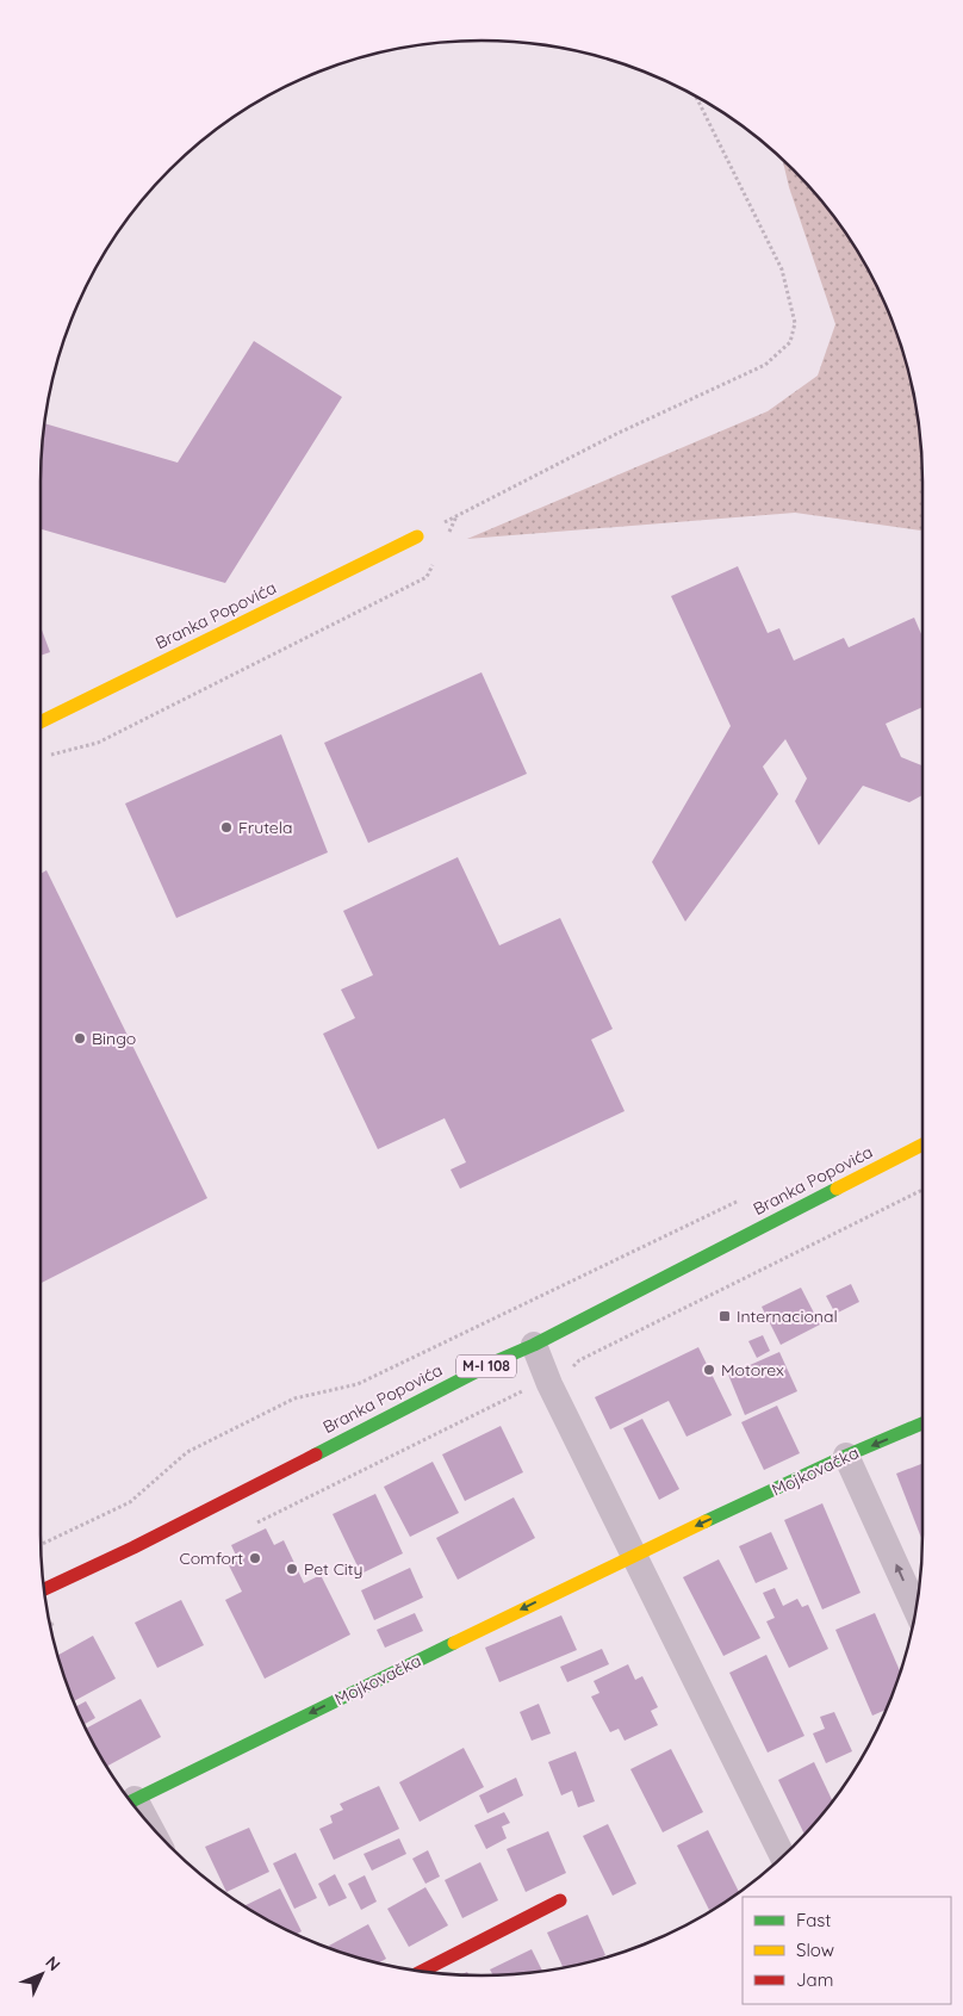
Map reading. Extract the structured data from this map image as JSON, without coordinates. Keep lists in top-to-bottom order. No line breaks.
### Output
{"streets":{"street":["Branka Popovića","M-I 108","Mojkovačka"]},"one_way":["Mojkovačka"],"places":{"other":["Frutela","Bingo","Motorex","Comfort","Pet City"],"transit":["Internacional"]},"legend":["Fast","Slow","Jam"],"north":"top right"}
